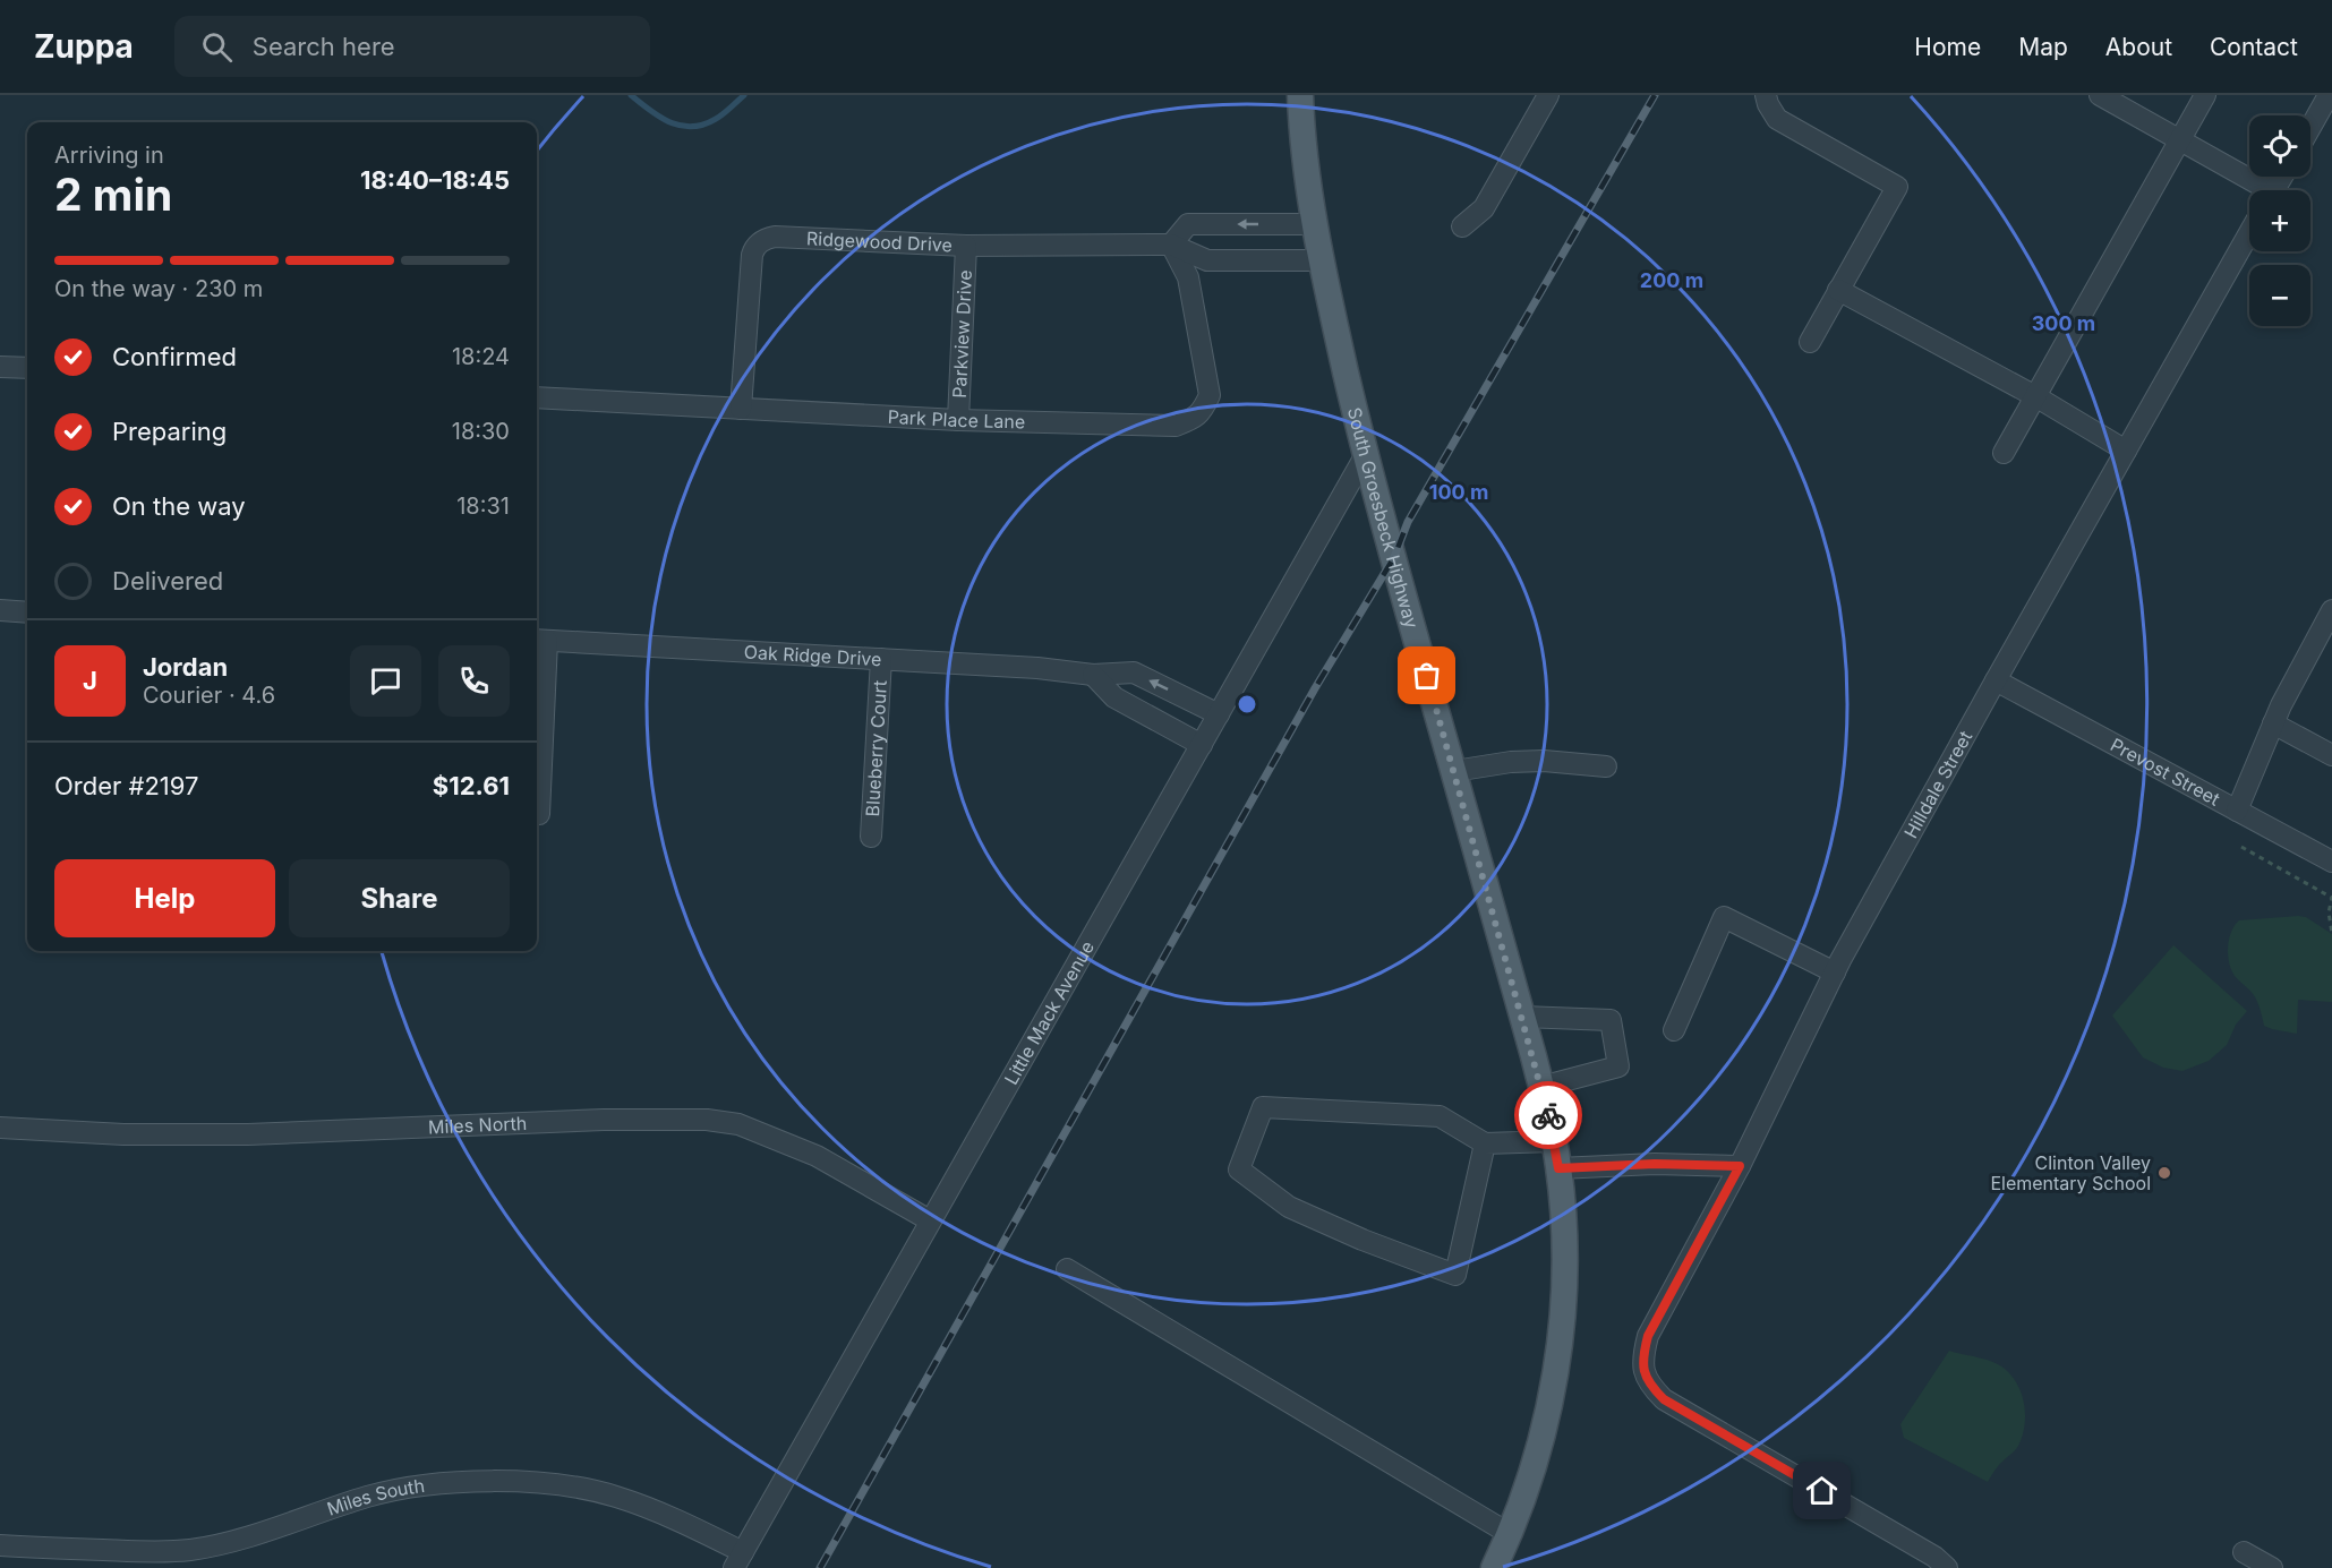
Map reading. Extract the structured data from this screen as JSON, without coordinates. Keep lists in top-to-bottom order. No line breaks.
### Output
{"streets":{"main road":["South Groesbeck Highway"],"street":["Ridgewood Drive","Parkview Drive","Park Place Lane","Oak Ridge Drive","Blueberry Court","Prevost Street","Hilldale Street","Little Mack Avenue","Miles North","Miles South"]},"crossings":[["Ridgewood Drive","Parkview Drive"],["Ridgewood Drive","Park Place Lane"],["Ridgewood Drive","South Groesbeck Highway"],["Parkview Drive","Park Place Lane"],["South Groesbeck Highway","Little Mack Avenue"],["Oak Ridge Drive","Blueberry Court"],["Oak Ridge Drive","Little Mack Avenue"],["Prevost Street","Hilldale Street"],["Little Mack Avenue","Miles North"],["Little Mack Avenue","Miles South"]],"places":["Clinton Valley Elementary School"],"page":{"header":"Zuppa","search":"Search here","nav":["Home","Map","About","Contact"],"map_buttons":["+","−"],"heading":["2 min","Arriving in","18:40–18:45"],"panel":["Jordan","Courier · 4.6","Order #2197","$12.61"],"bar":"On the way · 230 m","list":[["Confirmed","18:24"],["Preparing","18:30"],["On the way","18:31"],"Delivered"],"round":"J","buttons":["Help","Share"]},"rings":["200 m","300 m","100 m"]}
